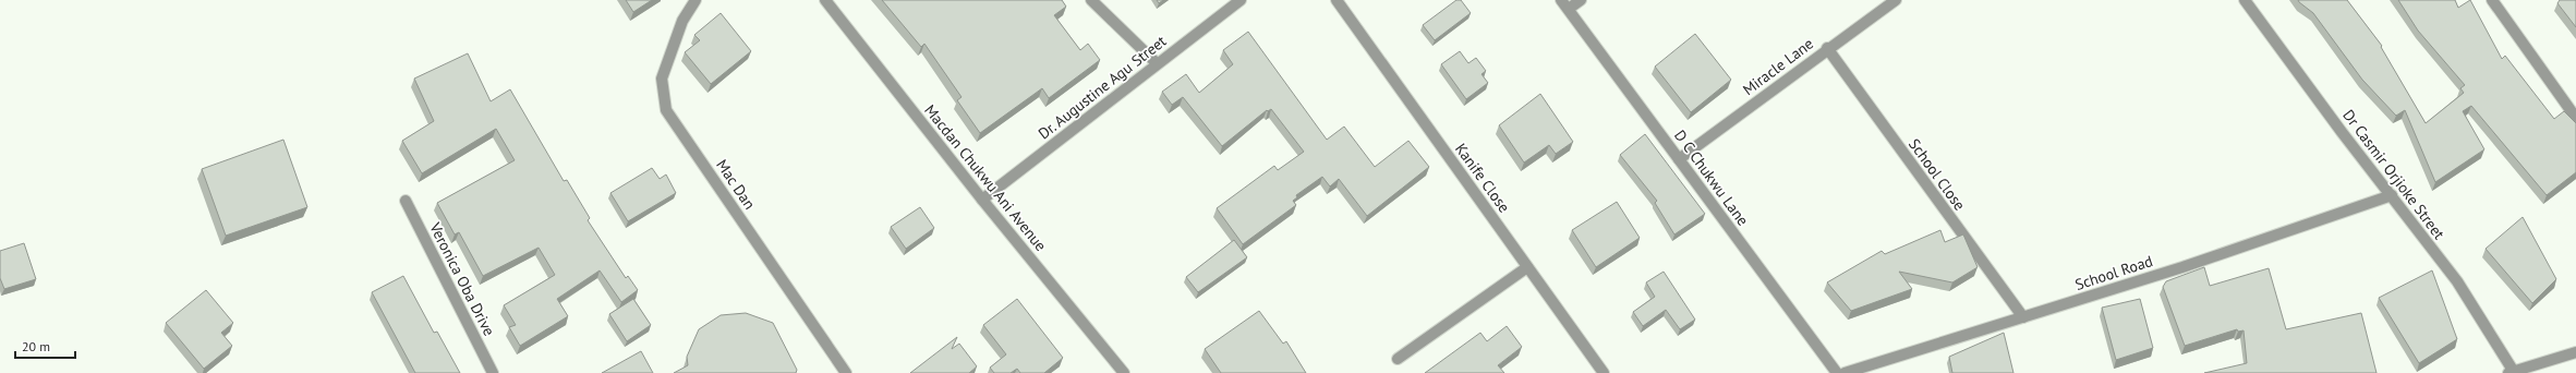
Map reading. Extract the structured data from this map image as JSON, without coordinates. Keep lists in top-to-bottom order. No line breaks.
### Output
{"streets":{"street":["Miracle Lane","Dr. Augustine Agu Street","School Close","Dr Casmir Orjioke Street","Macdan Chukwu Ani Avenue","Kanife Close","D C Chukwu Lane","Mac Dan","School Road","Veronica Oba Drive"]},"crossings":[["Miracle Lane","School Close"],["Miracle Lane","D C Chukwu Lane"],["Dr. Augustine Agu Street","Macdan Chukwu Ani Avenue"],["School Close","School Road"],["Dr Casmir Orjioke Street","School Road"]],"scale_bar":"20 m"}
